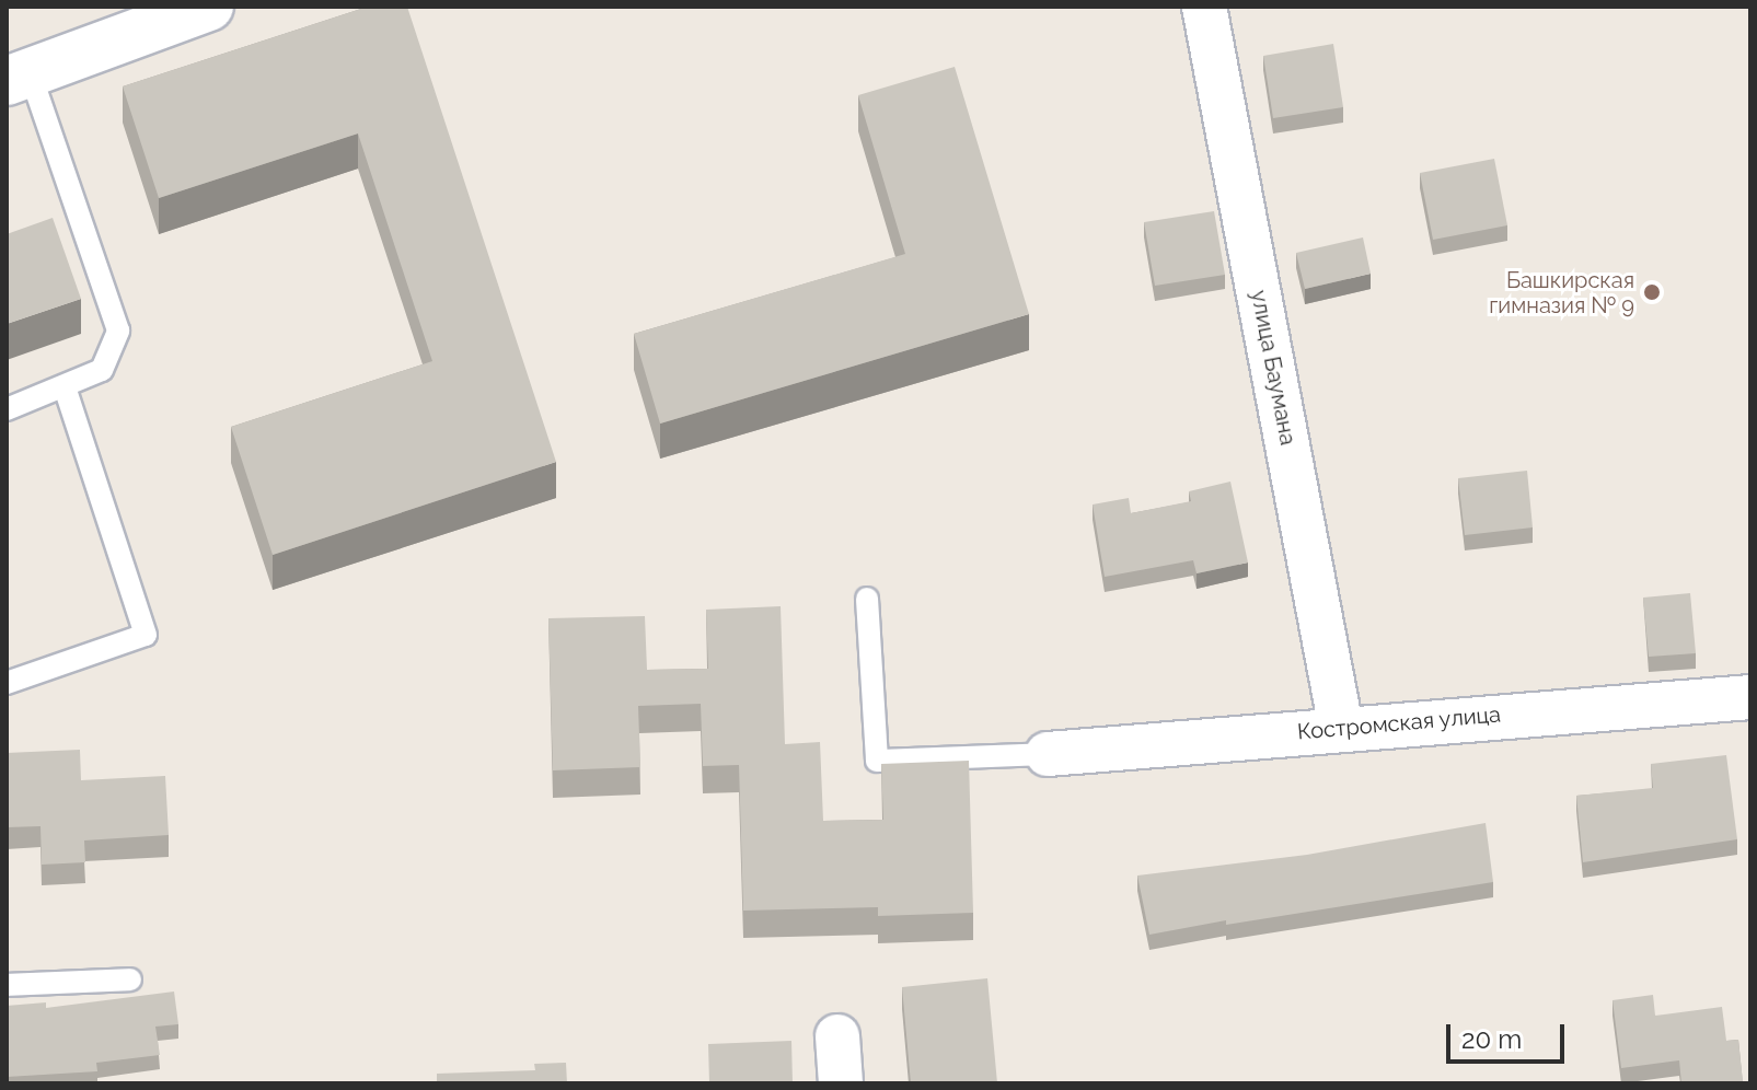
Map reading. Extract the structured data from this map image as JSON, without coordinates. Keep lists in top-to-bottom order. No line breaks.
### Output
{"streets":{"street":["улица Баумана","Костромская улица"]},"crossings":[["улица Баумана","Костромская улица"]],"places":["Башкирская гимназия № 9"],"scale_bar":"20 m"}
